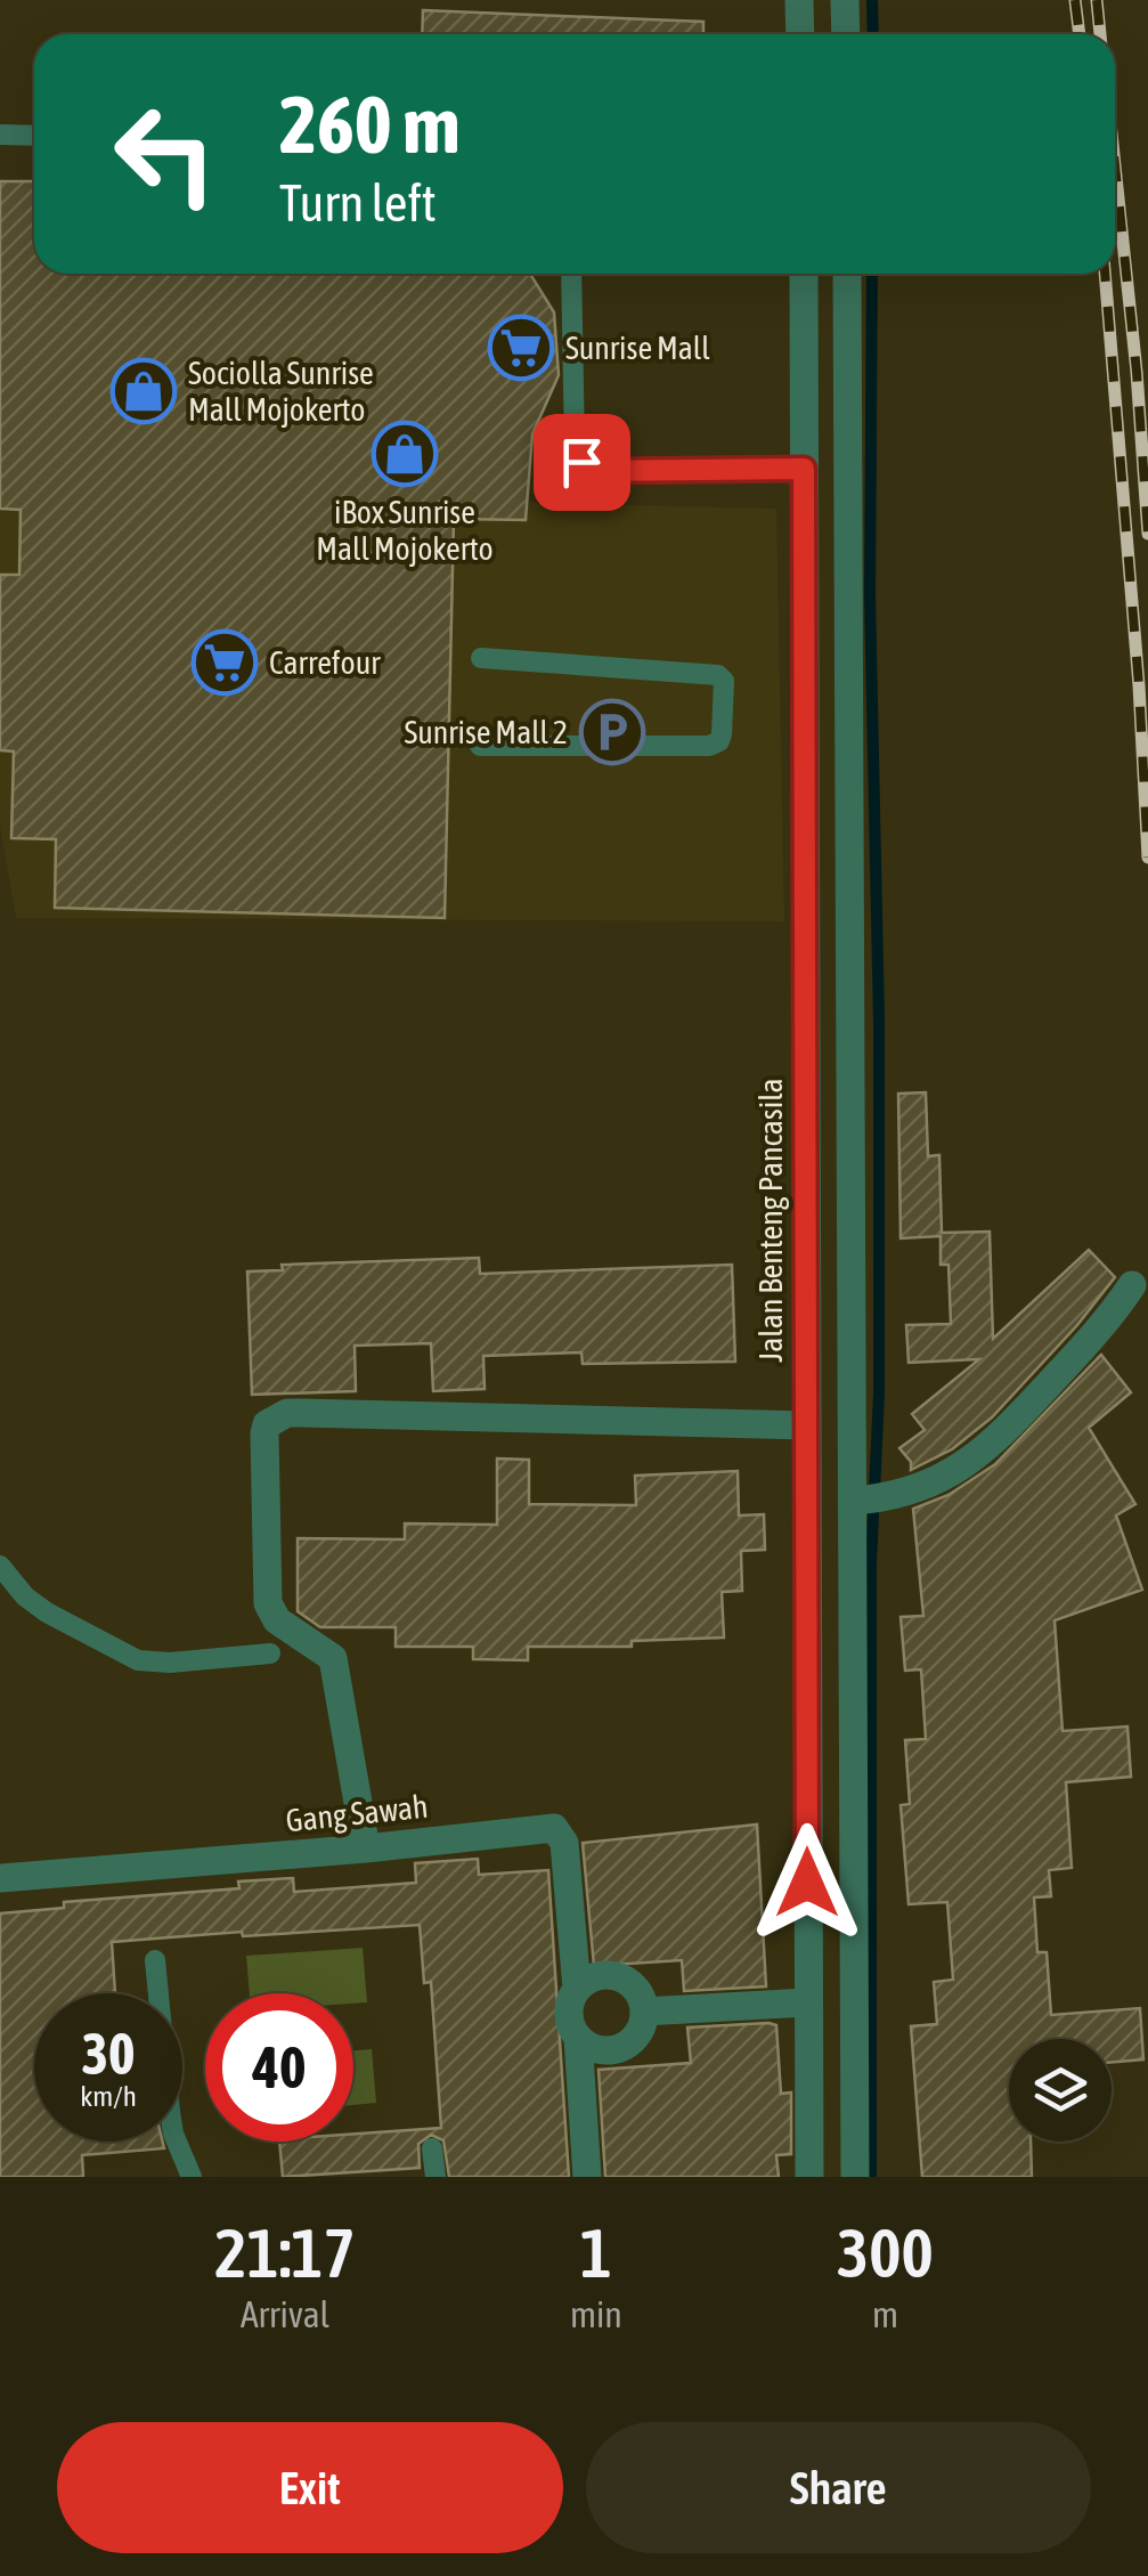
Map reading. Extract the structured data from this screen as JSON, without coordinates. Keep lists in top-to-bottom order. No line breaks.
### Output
{"streets":{"street":["Jalan Benteng Pancasila","Gang Sawah"]},"places":{"supermarket":["Sunrise Mall","Carrefour"],"shop":["Sociolla Sunrise Mall Mojokerto","iBox Sunrise Mall Mojokerto"],"parking":["Sunrise Mall 2"]},"page":{"turn":["260 m","Turn left"],"speed":"30 km/h","limit":"40","eta":["21:17","Arrival","1","min","300","m"],"buttons":["Exit","Share"]}}
